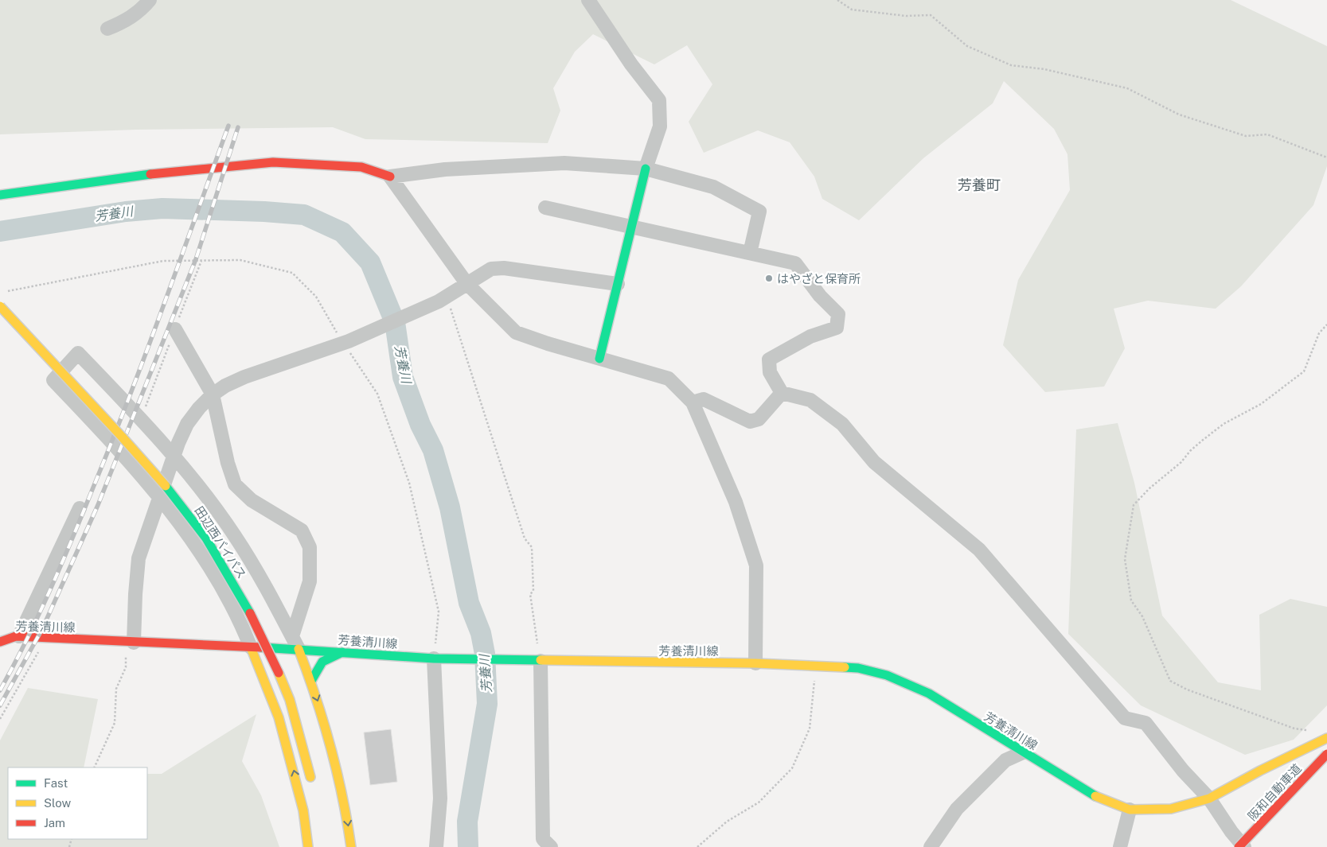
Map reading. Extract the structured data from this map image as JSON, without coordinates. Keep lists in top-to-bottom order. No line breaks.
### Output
{"streets":{"main road":["田辺西バイパス","芳養清川線","阪和自動車道"]},"districts":["芳養町"],"water":["芳養川"],"places":["はやざと保育所"],"legend":["Fast","Slow","Jam"]}
